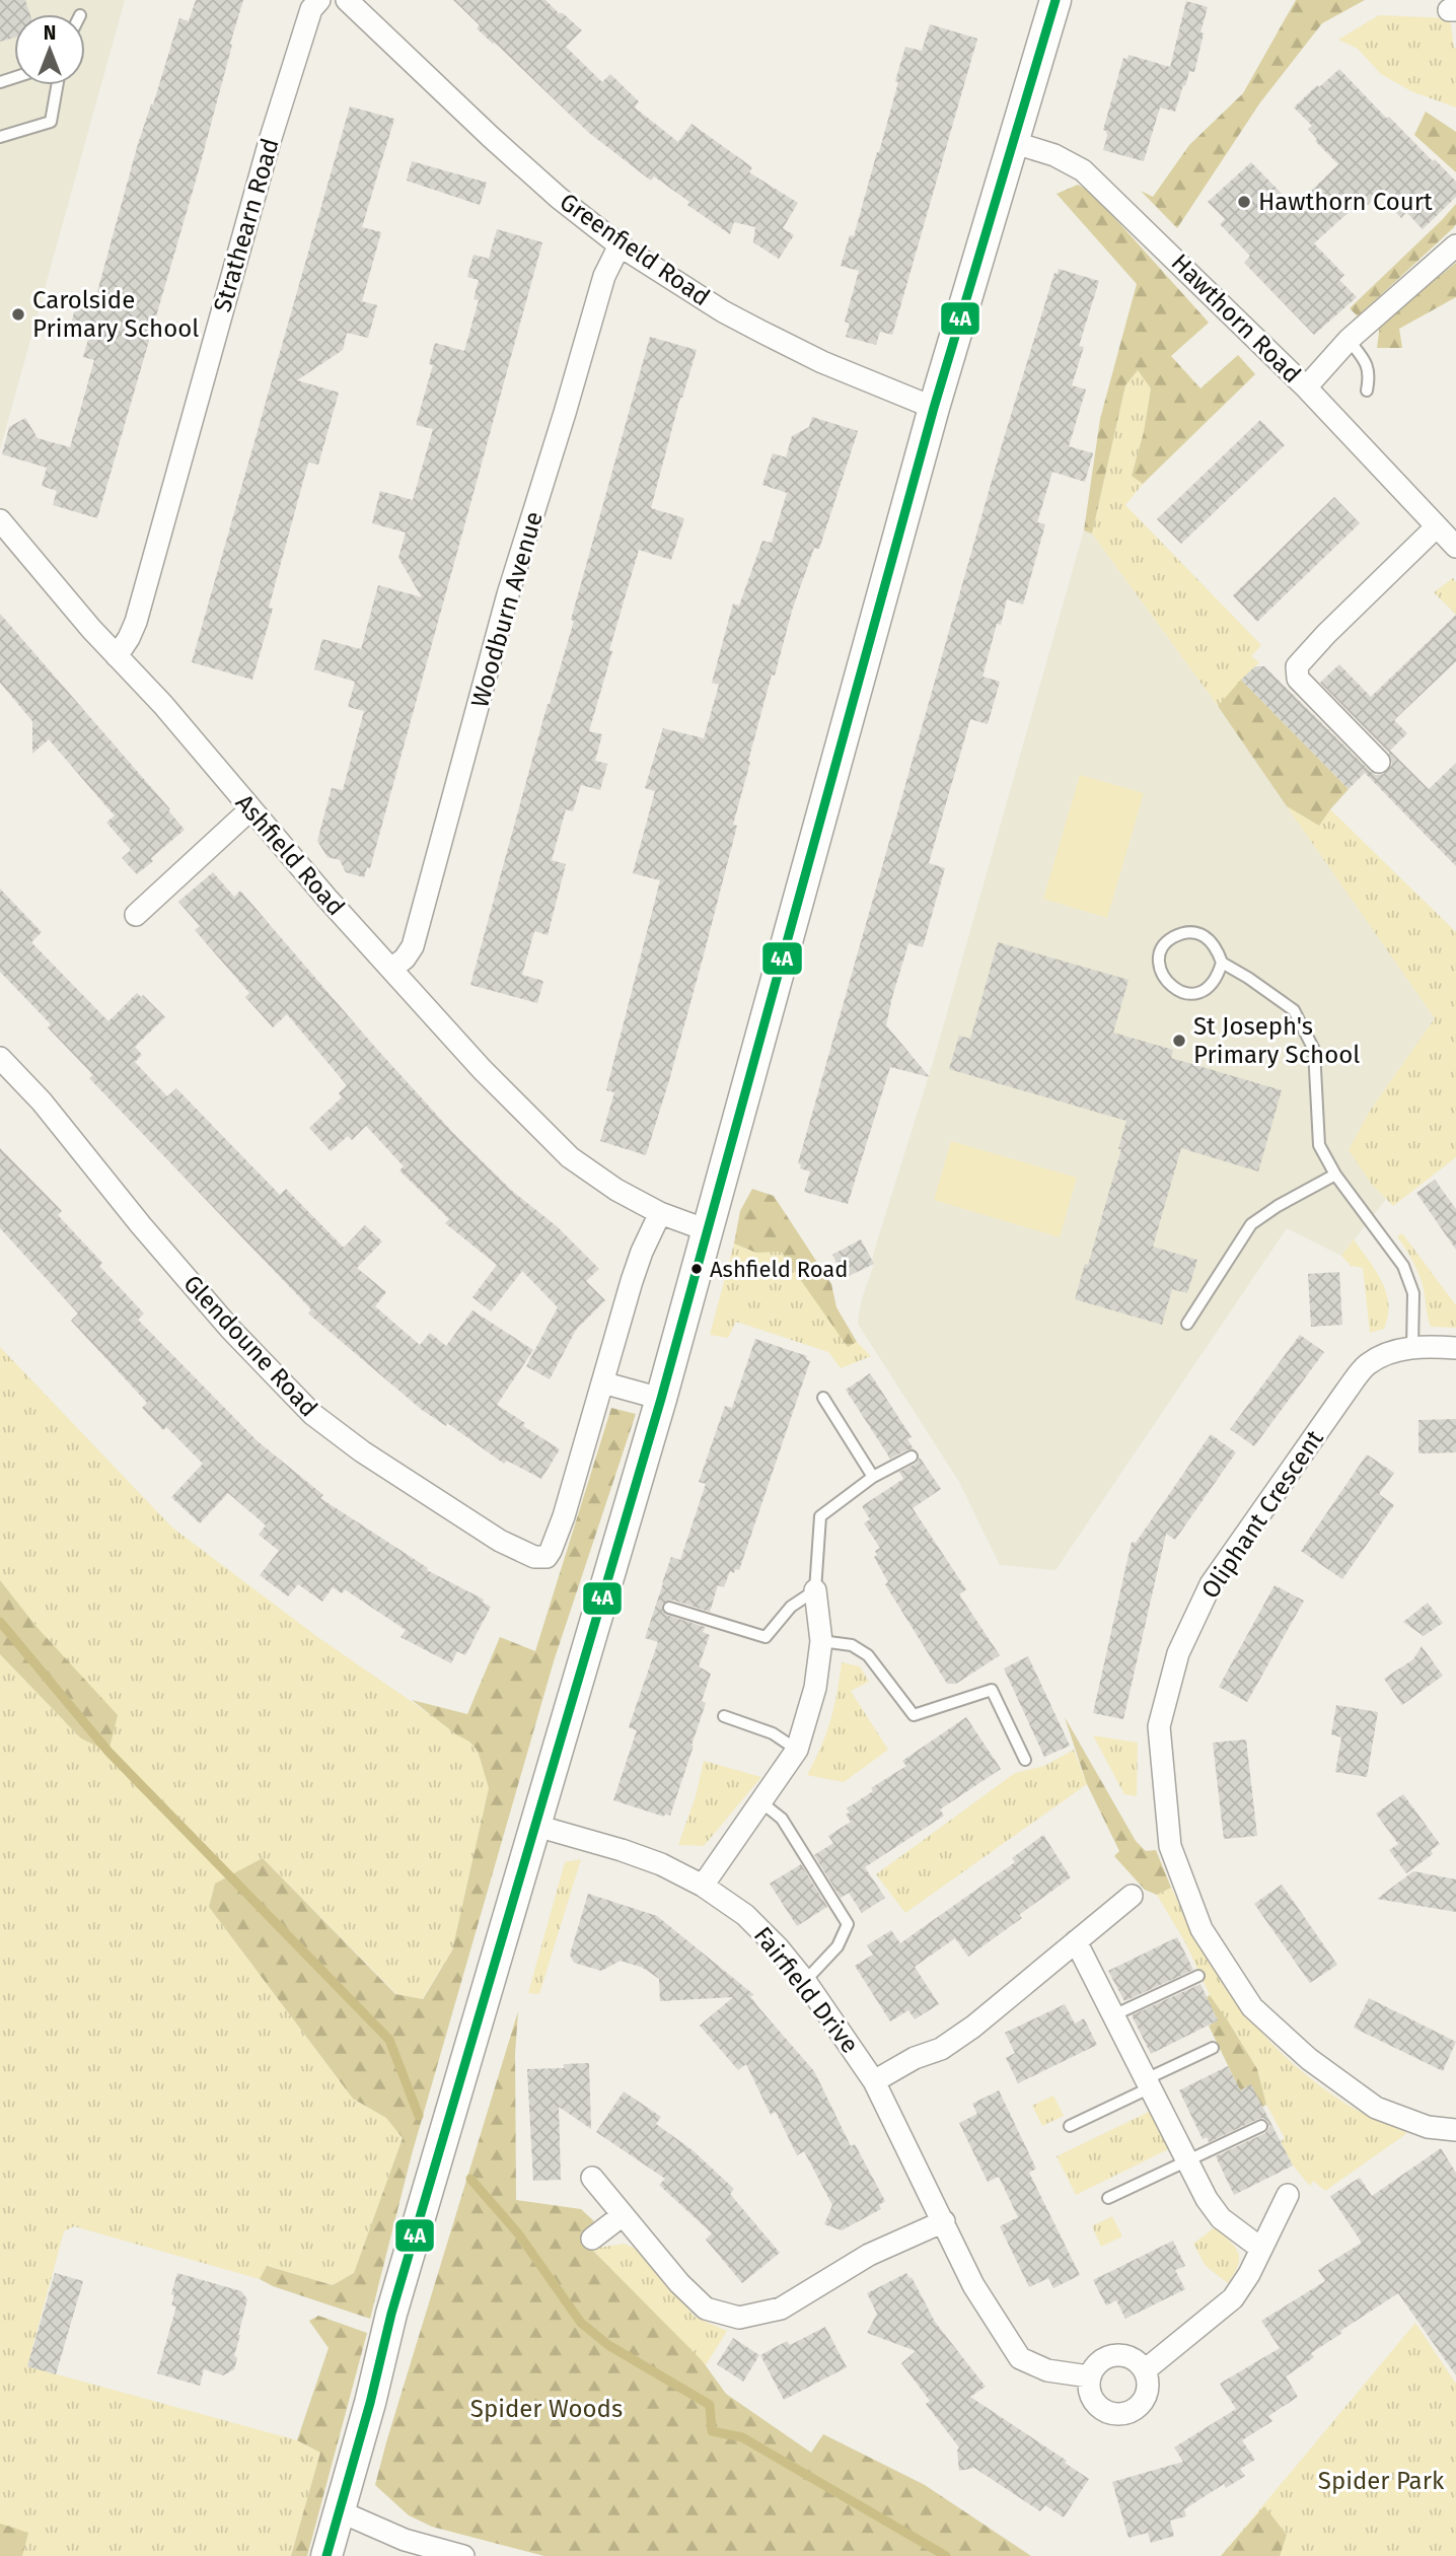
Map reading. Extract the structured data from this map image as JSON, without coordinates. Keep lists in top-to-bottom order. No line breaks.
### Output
{"streets":{"street":["Strathearn Road","Greenfield Road","Hawthorn Road","Woodburn Avenue","Ashfield Road","Glendoune Road","Oliphant Crescent","Fairfield Drive"]},"crossings":[["Strathearn Road","Ashfield Road"],["Greenfield Road","Woodburn Avenue"],["Woodburn Avenue","Ashfield Road"],["Ashfield Road","Glendoune Road"]],"parks":["Spider Woods","Spider Park"],"places":["Hawthorn Court","Carolside Primary School","St Joseph's Primary School","Ashfield Road"],"lines":["transit line 4A"],"north":"top"}
